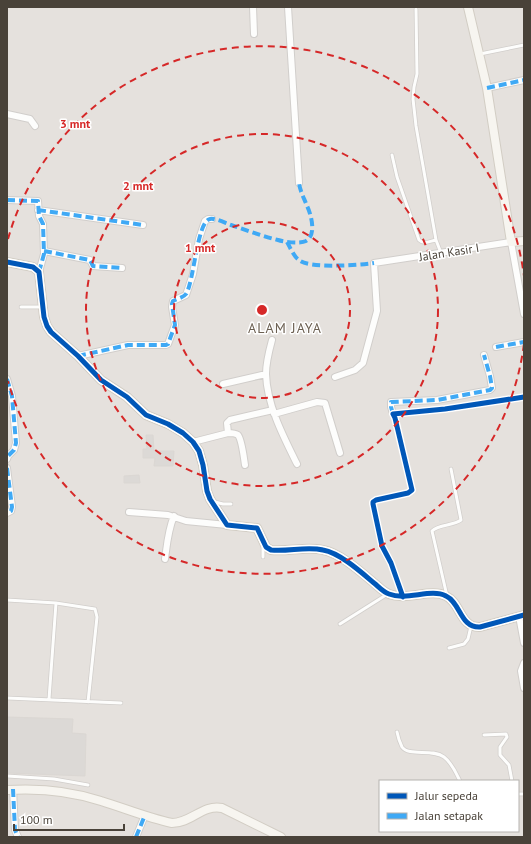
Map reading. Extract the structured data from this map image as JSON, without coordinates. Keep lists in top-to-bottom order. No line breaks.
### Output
{"streets":{"street":["Jalan Kasir I"]},"districts":["ALAM JAYA"],"legend":["Jalur sepeda","Jalan setapak"],"scale_bar":"100 m","rings":["3 mnt","2 mnt","1 mnt"]}
